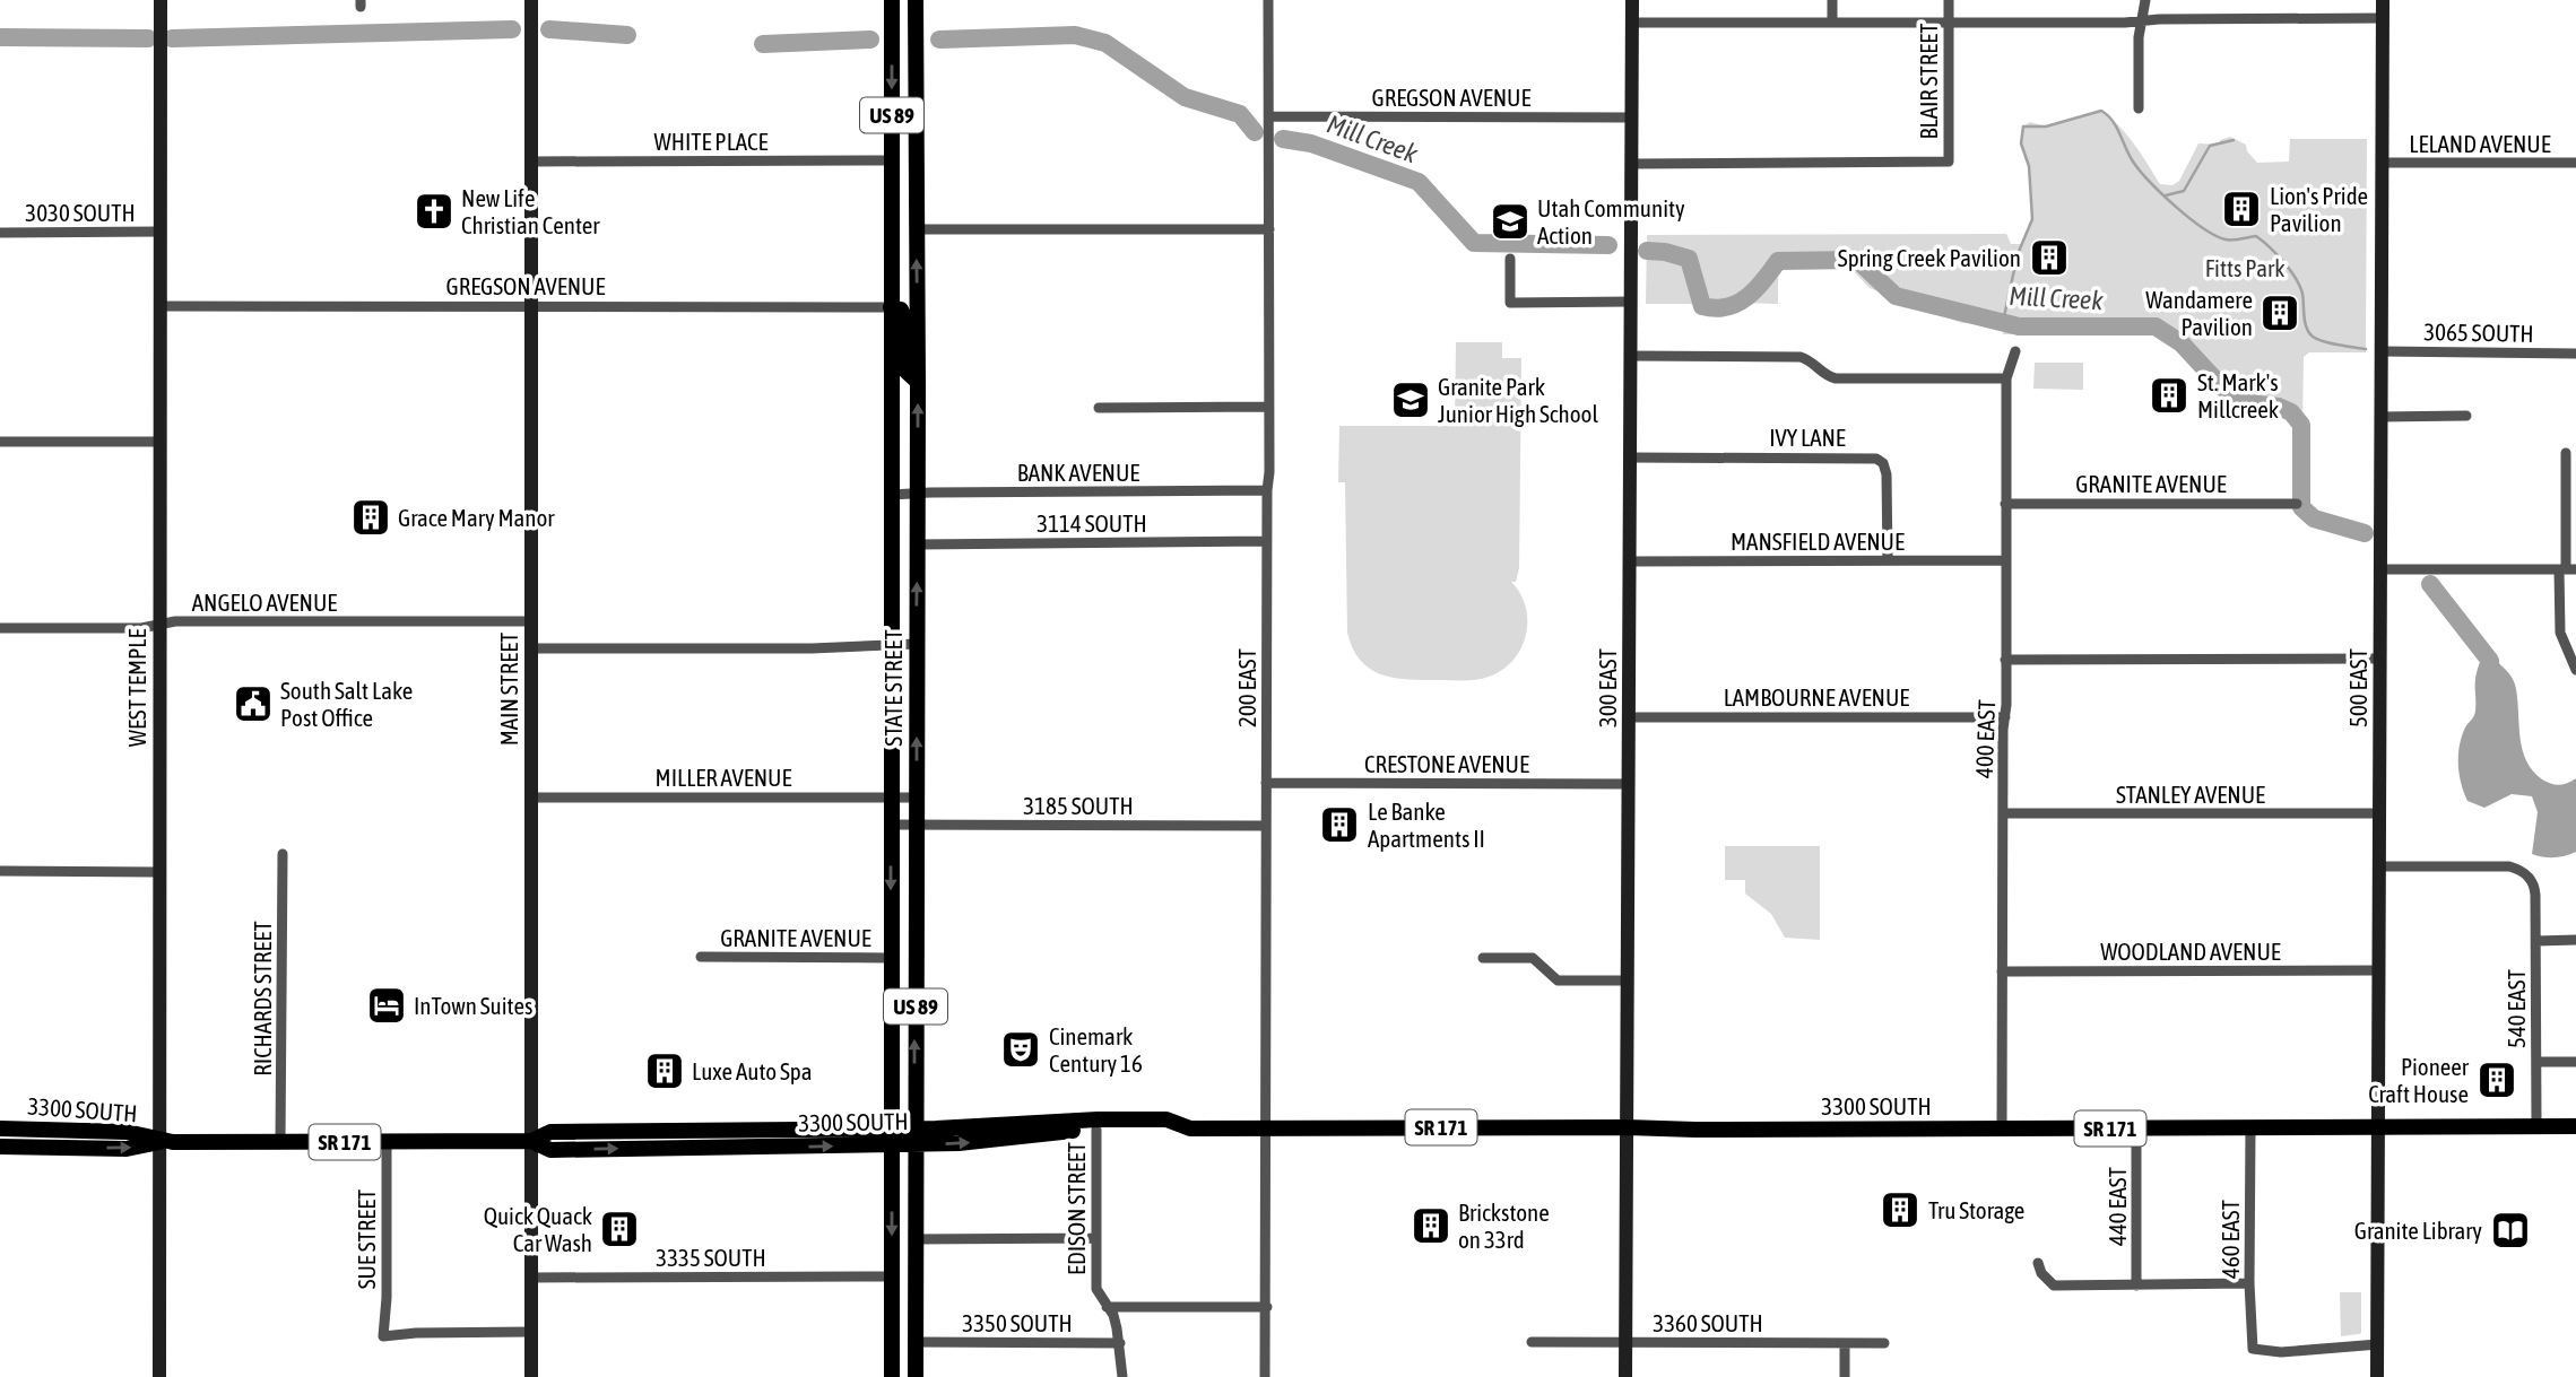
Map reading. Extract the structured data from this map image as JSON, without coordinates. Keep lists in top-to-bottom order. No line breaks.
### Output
{"streets":{"main road":["US 89","STATE STREET","3300 SOUTH","SR 171"],"street":["BLAIR STREET","GREGSON AVENUE","WHITE PLACE","LELAND AVENUE","3030 SOUTH","3065 SOUTH","IVY LANE","BANK AVENUE","GRANITE AVENUE","3114 SOUTH","MANSFIELD AVENUE","ANGELO AVENUE","WEST TEMPLE","200 EAST","300 EAST","500 EAST","MAIN STREET","LAMBOURNE AVENUE","400 EAST","CRESTONE AVENUE","MILLER AVENUE","STANLEY AVENUE","3185 SOUTH","WOODLAND AVENUE","RICHARDS STREET","540 EAST","440 EAST","EDISON STREET","SUE STREET","460 EAST","3335 SOUTH","3350 SOUTH","3360 SOUTH"]},"crossings":[["BLAIR STREET","300 EAST"],["GREGSON AVENUE","WEST TEMPLE"],["GREGSON AVENUE","STATE STREET"],["GREGSON AVENUE","200 EAST"],["GREGSON AVENUE","300 EAST"],["GREGSON AVENUE","MAIN STREET"],["WHITE PLACE","STATE STREET"],["WHITE PLACE","MAIN STREET"],["LELAND AVENUE","500 EAST"],["3030 SOUTH","WEST TEMPLE"],["3065 SOUTH","500 EAST"],["IVY LANE","MANSFIELD AVENUE"],["IVY LANE","300 EAST"],["BANK AVENUE","STATE STREET"],["BANK AVENUE","200 EAST"],["GRANITE AVENUE","STATE STREET"],["GRANITE AVENUE","400 EAST"],["3114 SOUTH","STATE STREET"],["3114 SOUTH","200 EAST"],["MANSFIELD AVENUE","300 EAST"],["MANSFIELD AVENUE","400 EAST"],["ANGELO AVENUE","WEST TEMPLE"],["ANGELO AVENUE","MAIN STREET"],["WEST TEMPLE","3300 SOUTH"],["STATE STREET","MILLER AVENUE"],["STATE STREET","3185 SOUTH"],["STATE STREET","3300 SOUTH"],["STATE STREET","3335 SOUTH"],["STATE STREET","3350 SOUTH"],["200 EAST","CRESTONE AVENUE"],["200 EAST","3185 SOUTH"],["200 EAST","3300 SOUTH"],["300 EAST","LAMBOURNE AVENUE"],["300 EAST","CRESTONE AVENUE"],["300 EAST","3300 SOUTH"],["300 EAST","3360 SOUTH"],["500 EAST","STANLEY AVENUE"],["500 EAST","WOODLAND AVENUE"],["500 EAST","540 EAST"],["500 EAST","3300 SOUTH"],["500 EAST","460 EAST"],["MAIN STREET","MILLER AVENUE"],["MAIN STREET","3300 SOUTH"],["MAIN STREET","SUE STREET"],["MAIN STREET","3335 SOUTH"],["LAMBOURNE AVENUE","400 EAST"],["400 EAST","STANLEY AVENUE"],["400 EAST","WOODLAND AVENUE"],["400 EAST","3300 SOUTH"],["RICHARDS STREET","3300 SOUTH"],["540 EAST","3300 SOUTH"],["3300 SOUTH","440 EAST"],["3300 SOUTH","EDISON STREET"],["3300 SOUTH","SUE STREET"],["3300 SOUTH","460 EAST"],["EDISON STREET","3350 SOUTH"]],"water":["Mill Creek"],"parks":["Fitts Park"],"places":{"building":["Lion's Pride Pavilion","Spring Creek Pavilion","Wandamere Pavilion","St. Mark's Millcreek","Grace Mary Manor","Le Banke Apartments II","Luxe Auto Spa","Pioneer Craft House","Tru Storage","Brickstone on 33rd","Quick Quack Car Wash"],"church":["New Life Christian Center"],"school or university":["Utah Community Action","Granite Park Junior High School"],"public building":["South Salt Lake Post Office"],"hotel":["InTown Suites"],"theatre":["Cinemark Century 16"],"library":["Granite Library"]}}
